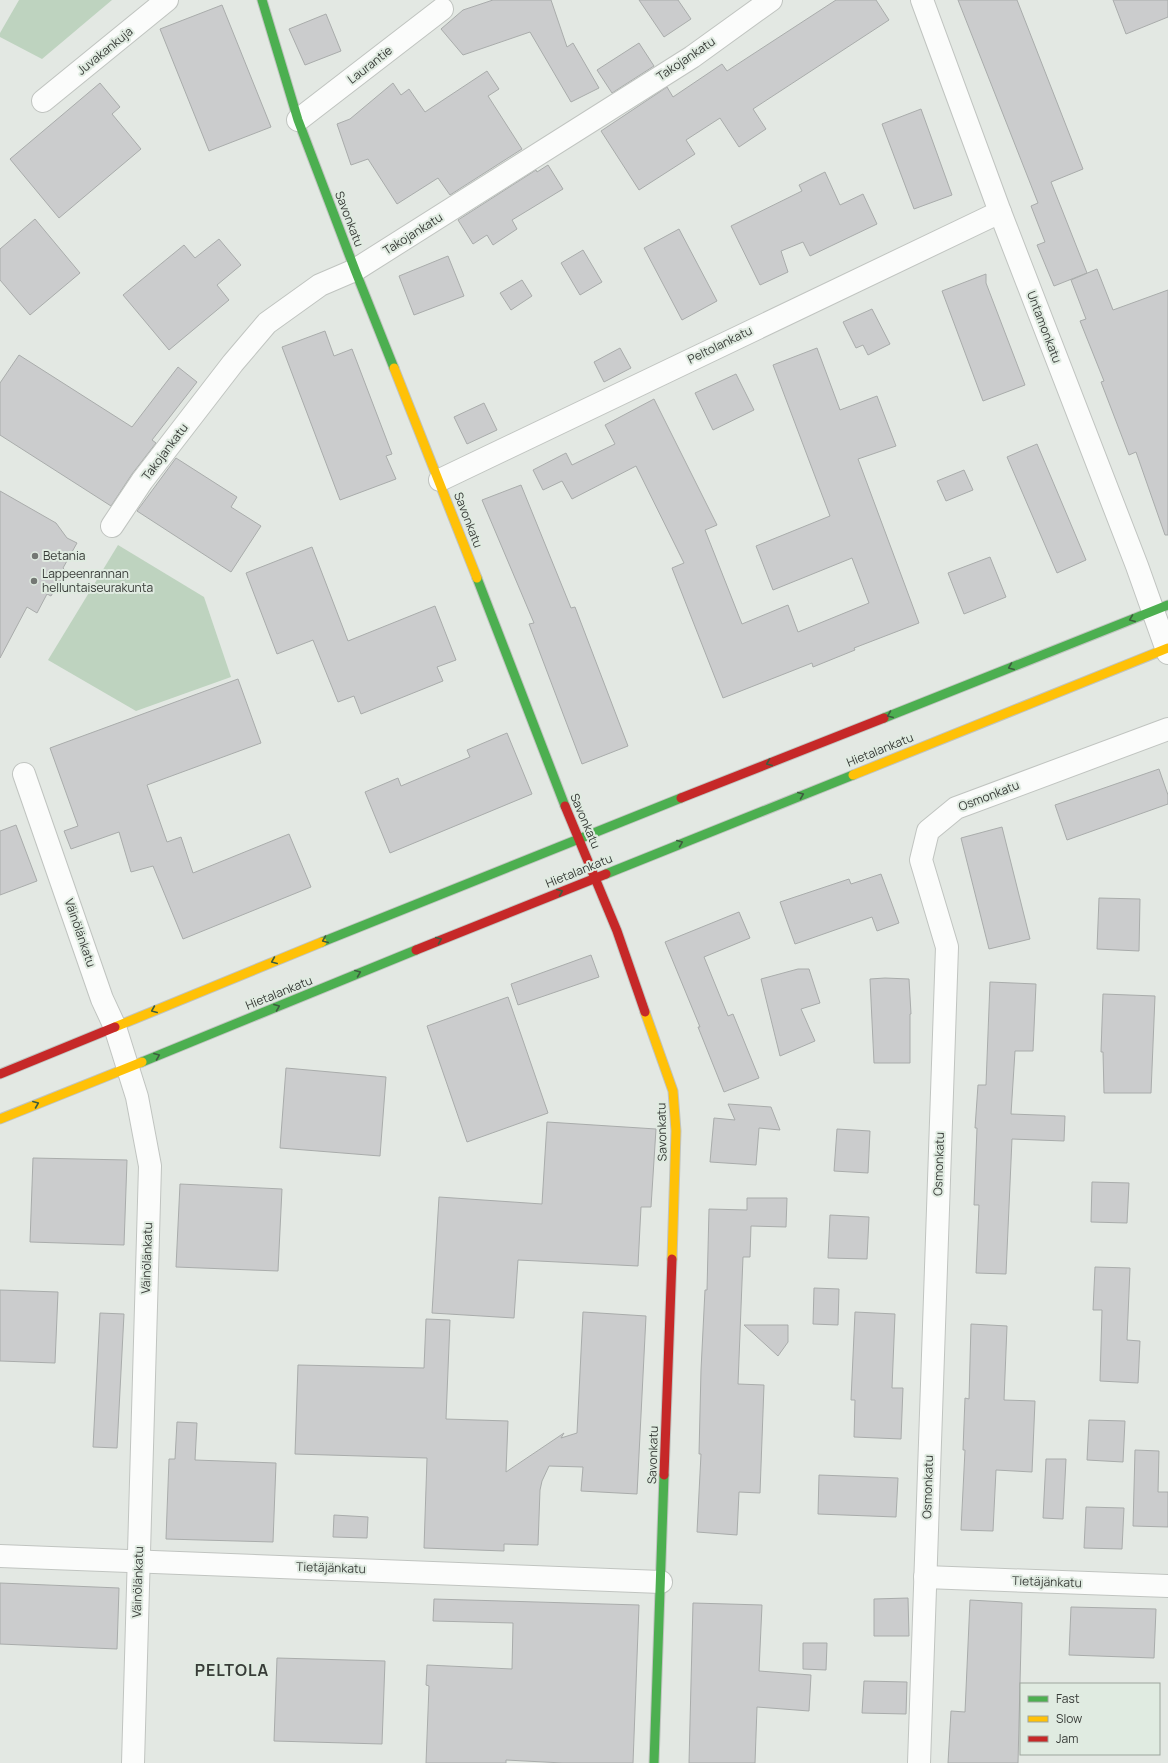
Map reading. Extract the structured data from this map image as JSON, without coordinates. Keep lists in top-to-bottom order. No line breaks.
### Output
{"streets":{"main road":["Savonkatu","Hietalankatu"],"street":["Juvakankuja","Takojankatu","Laurantie","Untamonkatu","Peltolankatu","Osmonkatu","Väinölänkatu","Tietäjänkatu"]},"crossings":[["Takojankatu","Savonkatu"],["Laurantie","Savonkatu"],["Savonkatu","Peltolankatu"],["Savonkatu","Hietalankatu"],["Savonkatu","Tietäjänkatu"],["Untamonkatu","Peltolankatu"],["Untamonkatu","Hietalankatu"],["Hietalankatu","Väinölänkatu"],["Osmonkatu","Tietäjänkatu"],["Väinölänkatu","Tietäjänkatu"]],"districts":["PELTOLA"],"places":["Betania","Lappeenrannan helluntaiseurakunta"],"legend":["Fast","Slow","Jam"]}
